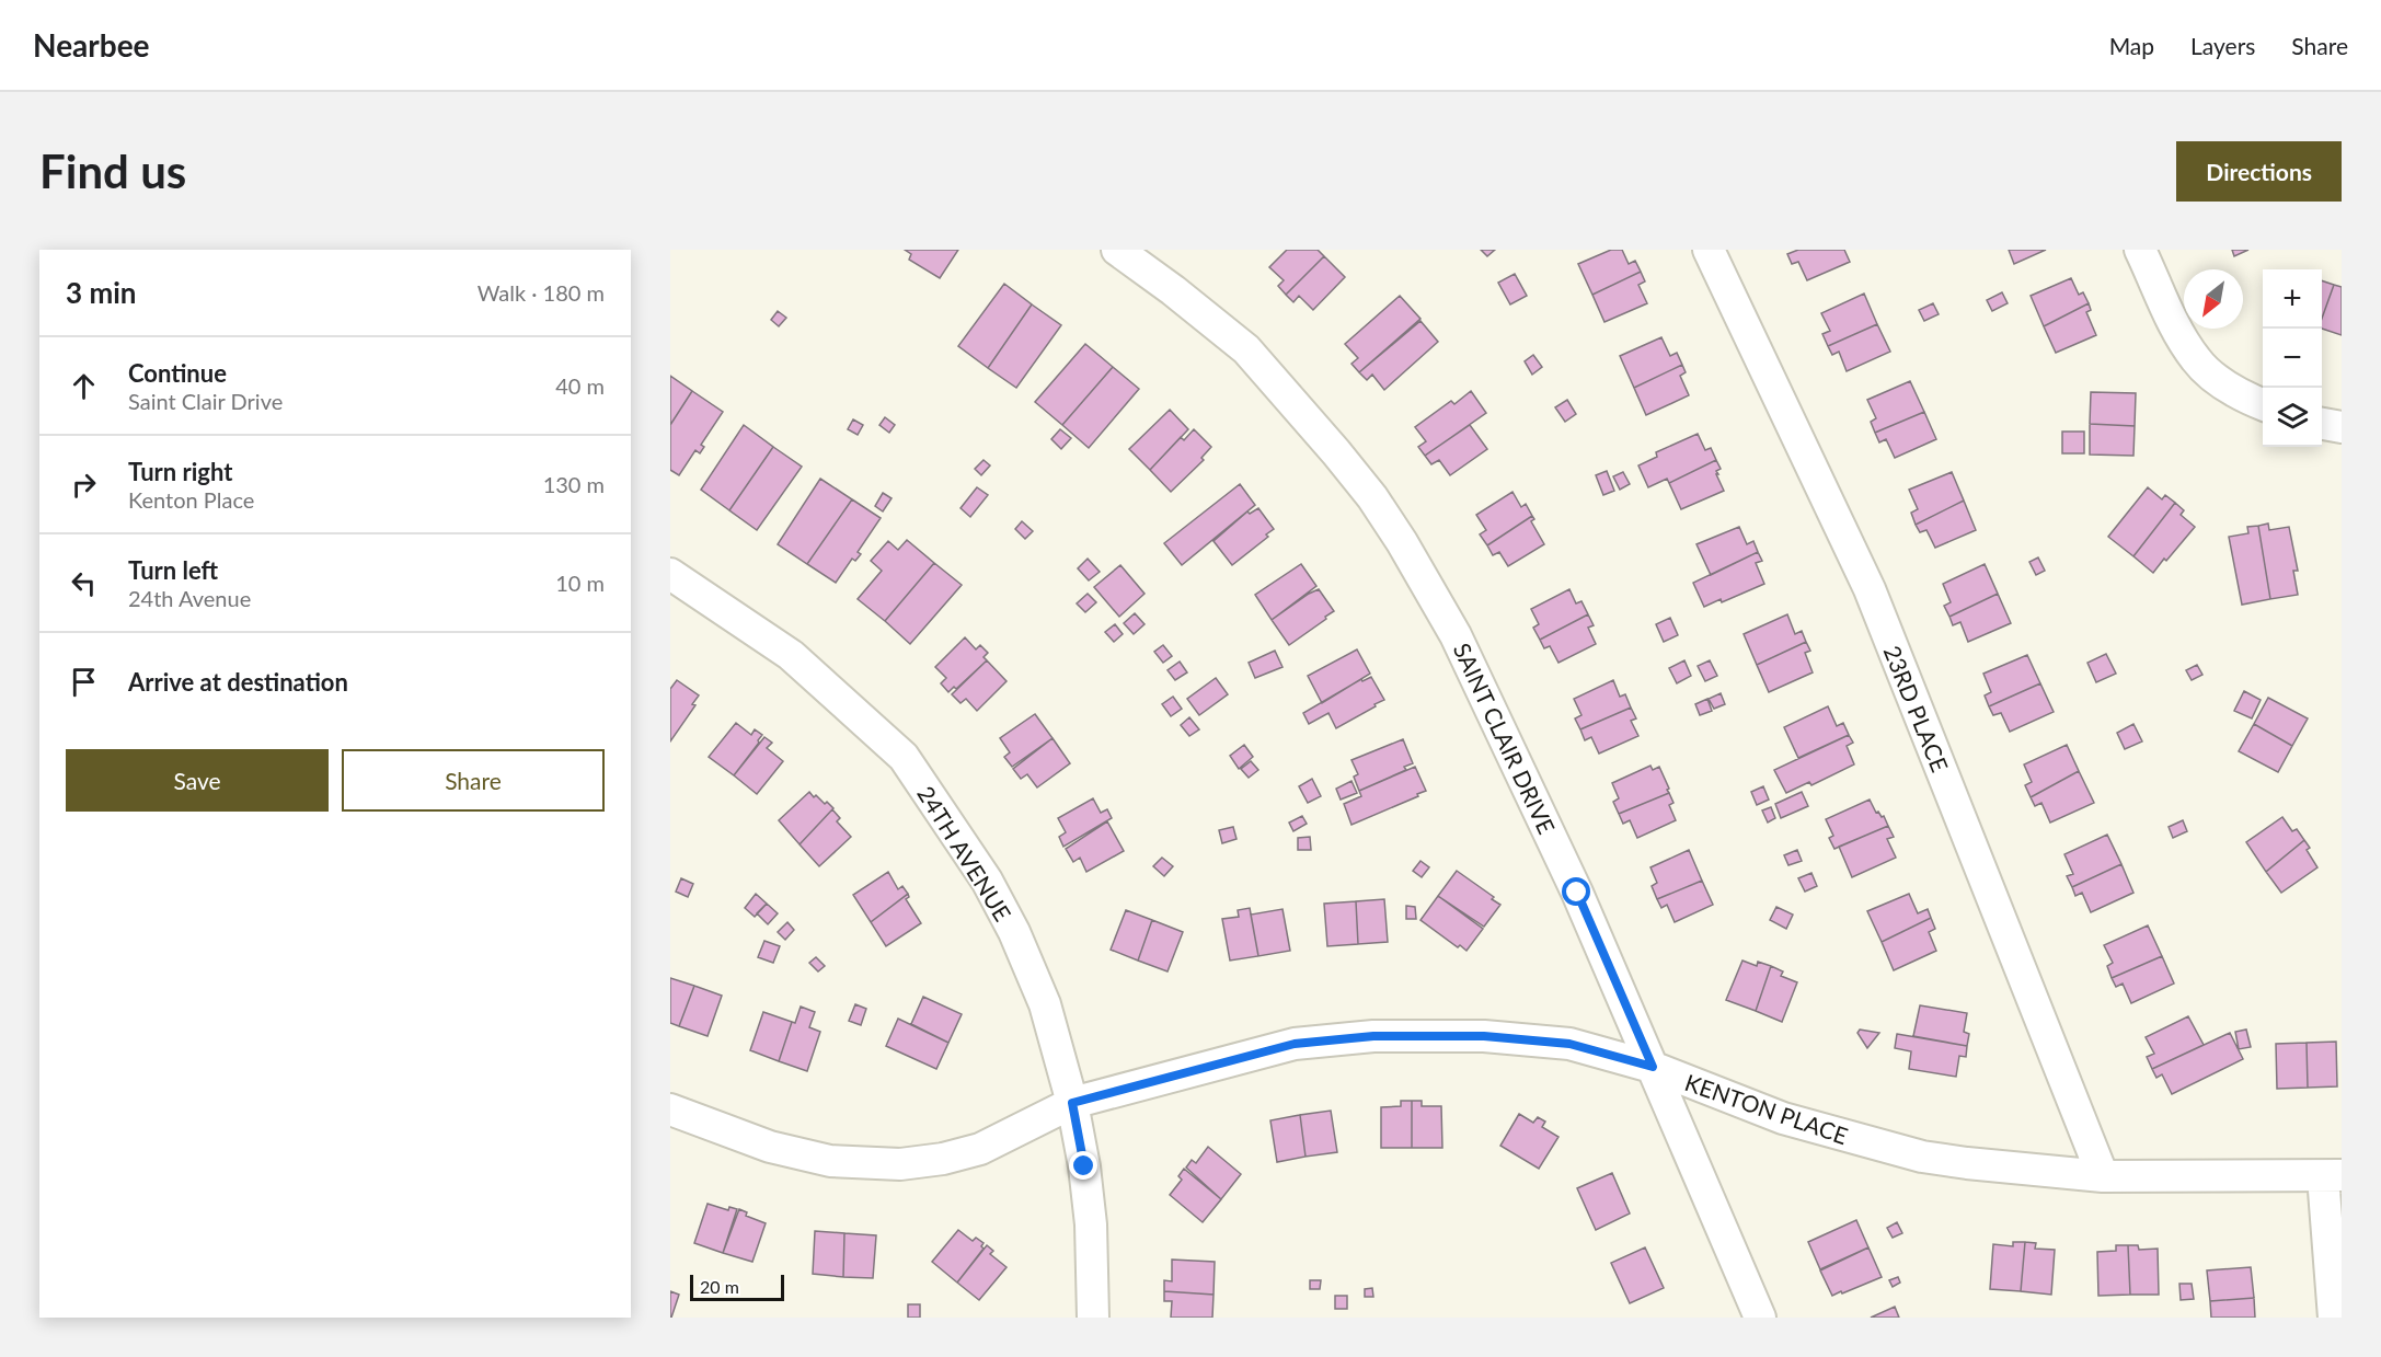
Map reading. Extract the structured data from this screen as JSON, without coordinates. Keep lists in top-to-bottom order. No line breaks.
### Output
{"streets":{"street":["23RD PLACE","SAINT CLAIR DRIVE","24TH AVENUE","KENTON PLACE"]},"crossings":[["23RD PLACE","KENTON PLACE"],["SAINT CLAIR DRIVE","KENTON PLACE"],["24TH AVENUE","KENTON PLACE"]],"scale_bar":"20 m","north":"bottom left","page":{"header":"Nearbee","nav":["Map","Layers","Share"],"buttons":["Directions",["Save","Share"]],"title":"Find us","heading":["3 min","Walk · 180 m"],"map_buttons":["+","−"],"list":[["Continue","Saint Clair Drive","40 m"],["Turn right","Kenton Place","130 m"],["Turn left","24th Avenue","10 m"],"Arrive at destination"],"scale":"20 m"}}
